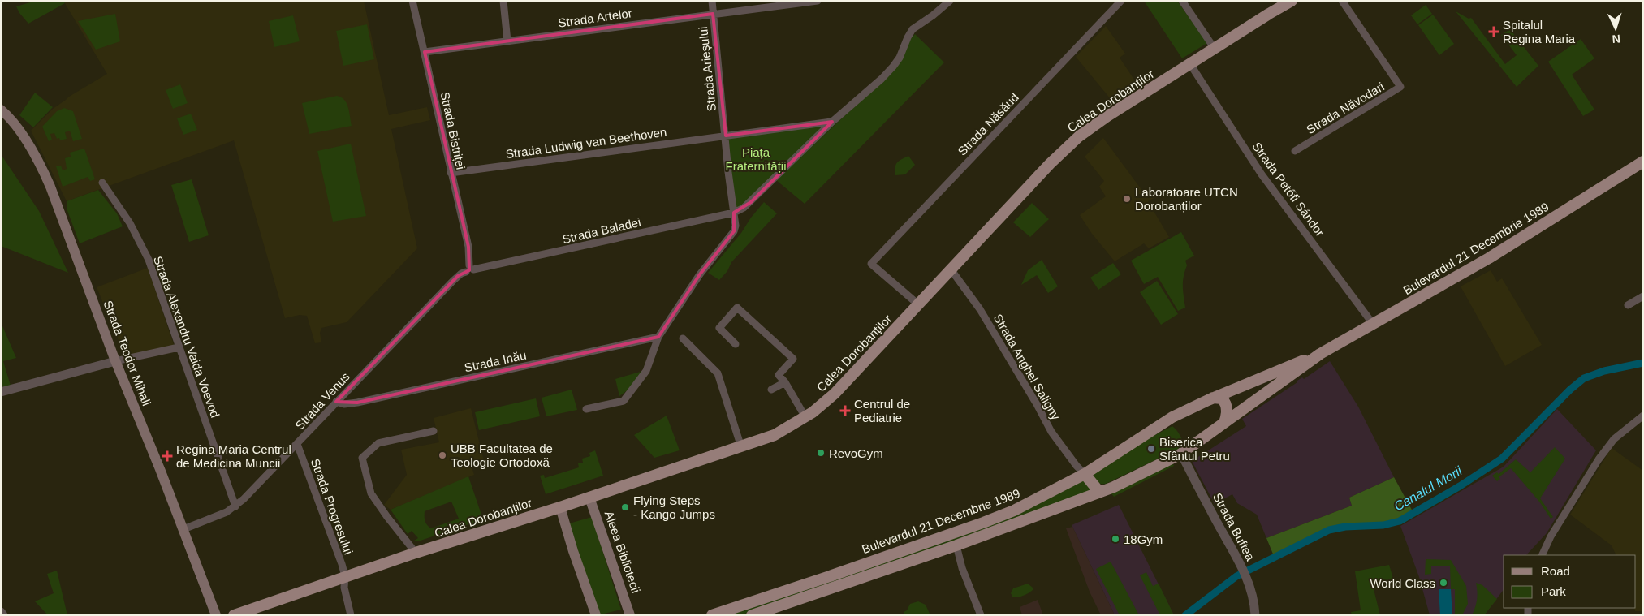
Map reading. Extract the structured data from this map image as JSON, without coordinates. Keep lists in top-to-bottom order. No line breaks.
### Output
{"streets":{"main road":["Calea Dorobanților","Bulevardul 21 Decembrie 1989","Strada Teodor Mihali","Aleea Bibliotecii"],"street":["Strada Artelor","Strada Arieșului","Strada Năvodari","Strada Năsăud","Strada Bistriței","Strada Ludwig van Beethoven","Strada Petőfi Sándor","Strada Baladei","Strada Alexandru Vaida Voevod","Strada Inău","Strada Anghel Saligny","Strada Venus","Strada Progresului","Strada Buftea"]},"crossings":[["Strada Artelor","Strada Arieșului"],["Strada Artelor","Strada Bistriței"],["Strada Arieșului","Strada Ludwig van Beethoven"],["Calea Dorobanților","Strada Năsăud"],["Calea Dorobanților","Strada Petőfi Sándor"],["Calea Dorobanților","Strada Anghel Saligny"],["Calea Dorobanților","Strada Progresului"],["Calea Dorobanților","Aleea Bibliotecii"],["Strada Bistriței","Strada Ludwig van Beethoven"],["Strada Bistriței","Strada Baladei"],["Strada Bistriței","Strada Venus"],["Strada Petőfi Sándor","Bulevardul 21 Decembrie 1989"],["Strada Baladei","Strada Venus"],["Bulevardul 21 Decembrie 1989","Strada Anghel Saligny"],["Bulevardul 21 Decembrie 1989","Strada Buftea"],["Strada Alexandru Vaida Voevod","Strada Venus"],["Strada Teodor Mihali","Strada Venus"],["Strada Inău","Strada Venus"],["Strada Venus","Strada Progresului"]],"water":["Canalul Morii"],"parks":["Piața Fraternității"],"places":{"health":["Spitalul Regina Maria","Centrul de Pediatrie","Regina Maria Centrul de Medicina Muncii"],"other":["Laboratoare UTCN Dorobanților","Biserica Sfântul Petru","RevoGym","UBB Facultatea de Teologie Ortodoxă","Flying Steps - Kango Jumps","18Gym","World Class"]},"legend":["Road","Park"],"north":"bottom"}
